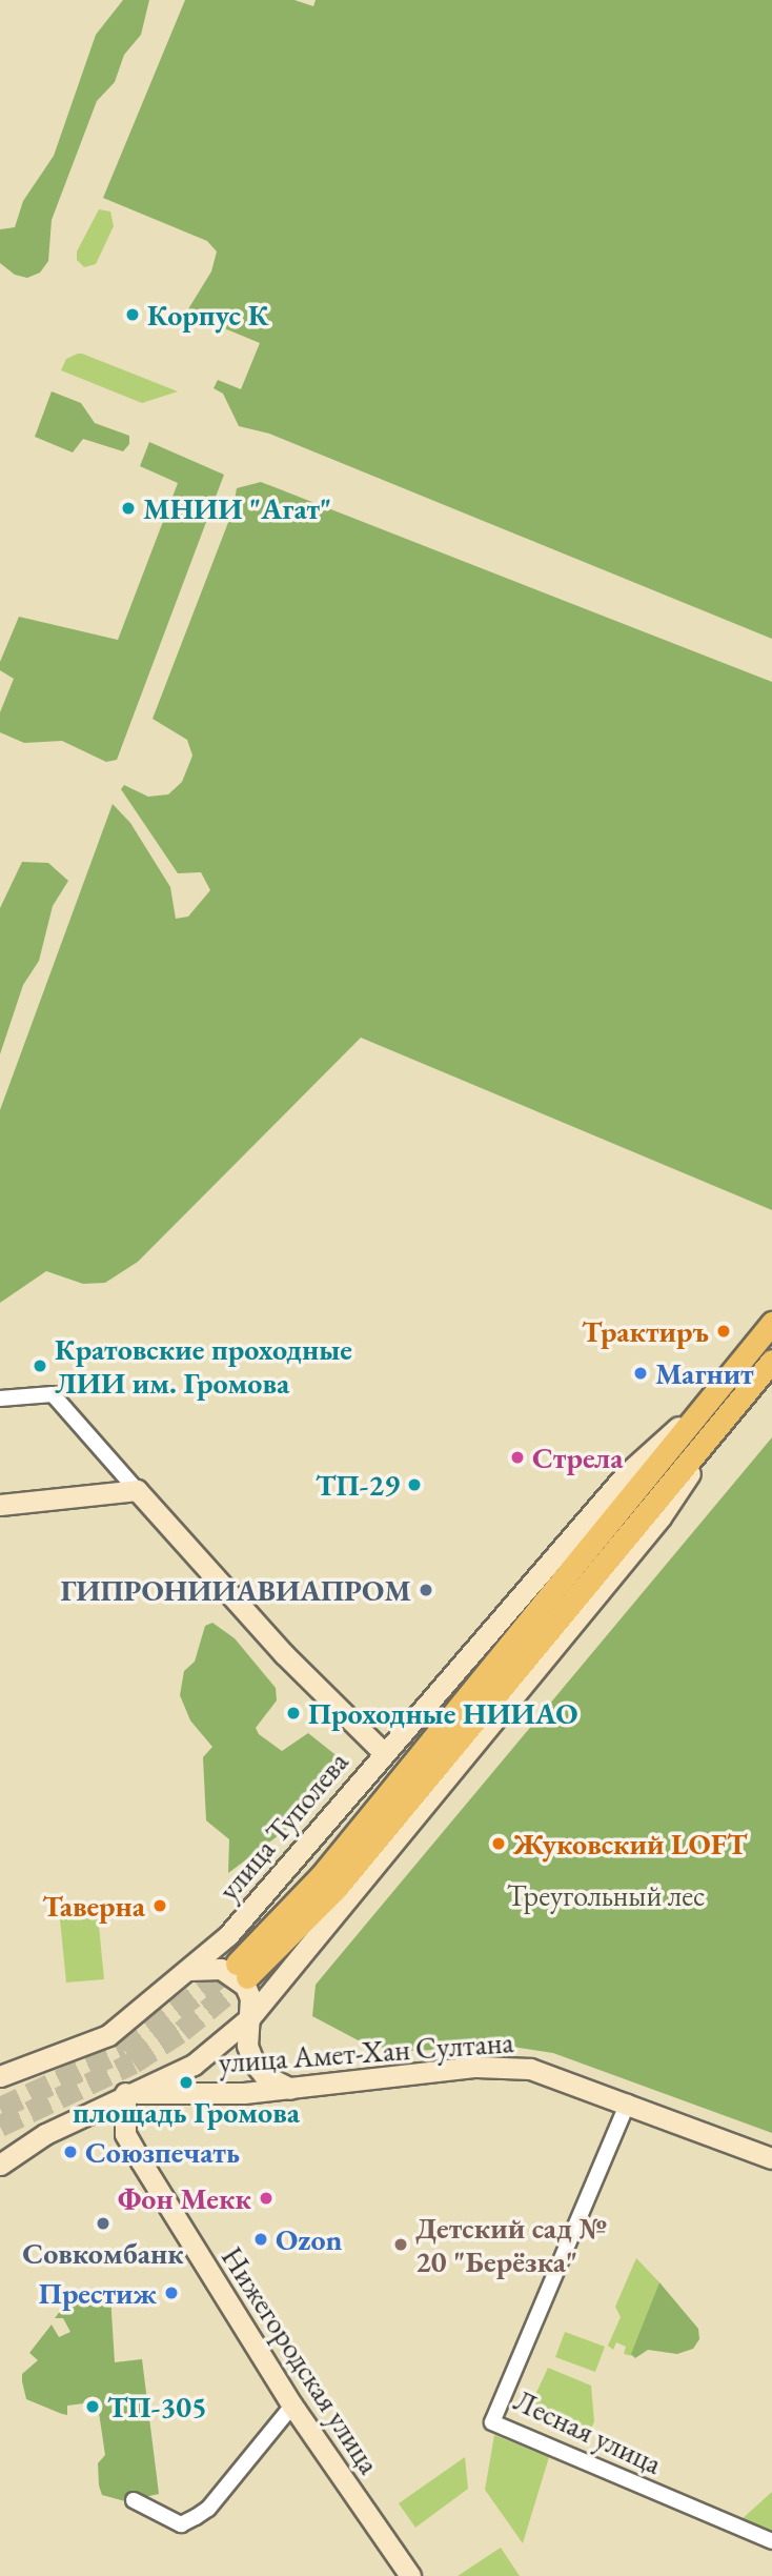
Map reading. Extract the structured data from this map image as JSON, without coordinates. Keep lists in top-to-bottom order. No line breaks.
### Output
{"streets":{"main road":["улица Туполева","улица Амет-Хан Султана","Нижегородская улица"],"street":["Лесная улица"]},"crossings":[["улица Туполева","улица Амет-Хан Султана"],["улица Амет-Хан Султана","Лесная улица"]],"parks":["Треугольный лес"],"places":["Корпус К","МНИИ \"Агат\"","Трактиръ","Кратовские проходные ЛИИ им. Громова","Магнит","Стрела","ТП-29","ГИПРОНИИАВИАПРОМ","Проходные НИИАО","Жуковский LOFT","Таверна","площадь Громова","Союзпечать","Фон Мекк","Совкомбанк","Ozon","Детский сад № 20 \"Берёзка\"","Престиж","ТП-305"]}
